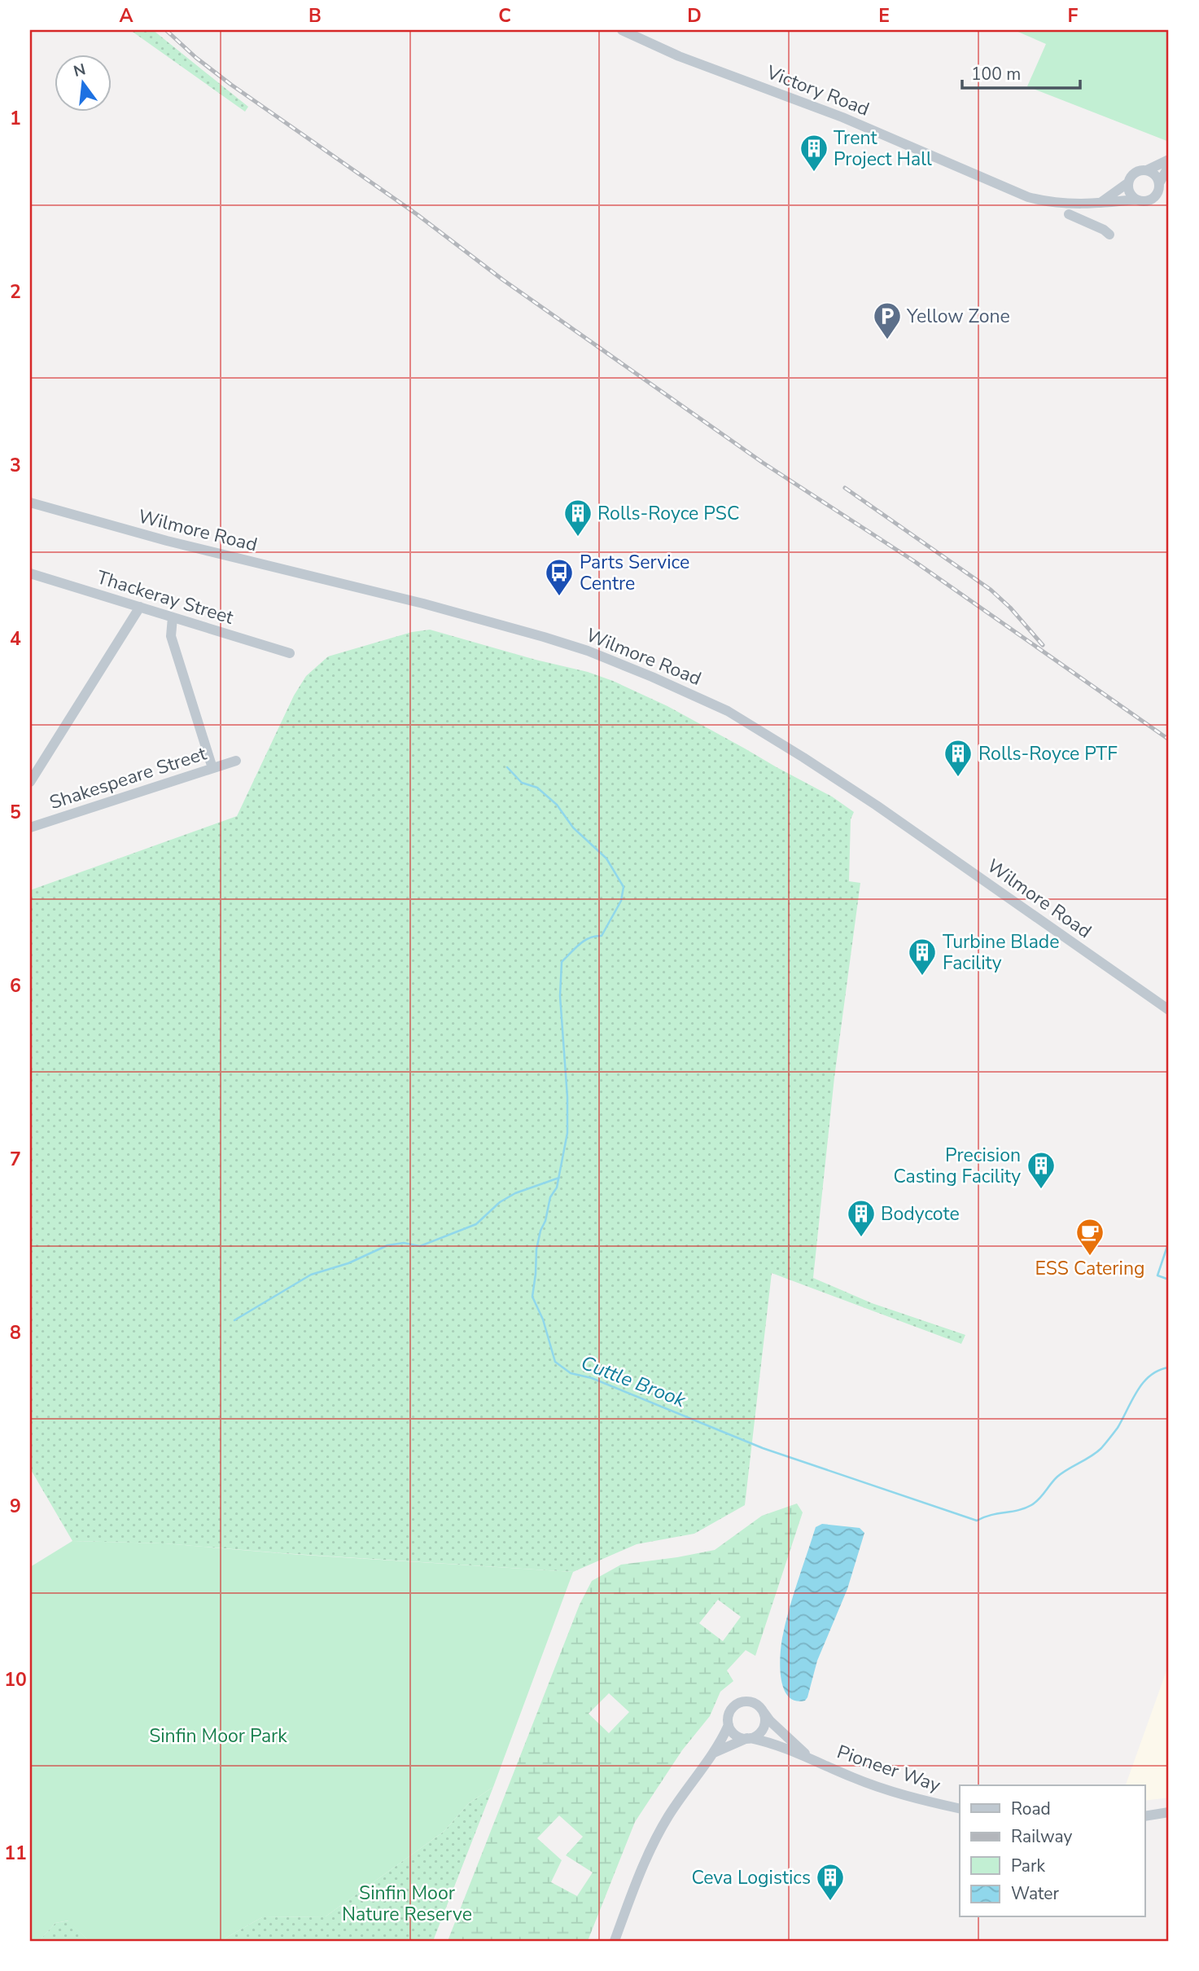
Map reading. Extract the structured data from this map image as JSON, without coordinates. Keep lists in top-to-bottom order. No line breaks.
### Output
{"streets":{"street":["Victory Road","Wilmore Road","Thackeray Street","Shakespeare Street","Pioneer Way"]},"water":["Cuttle Brook"],"parks":["Sinfin Moor Park","Sinfin Moor Nature Reserve"],"places":{"building":["Trent Project Hall","Rolls-Royce PSC","Rolls-Royce PTF","Turbine Blade Facility","Precision Casting Facility","Bodycote","Ceva Logistics"],"parking":["Yellow Zone"],"bus stop":["Parts Service Centre"],"cafe":["ESS Catering"]},"legend":["Road","Railway","Park","Water"],"scale_bar":"100 m","north":"top","grid":{"columns":["A","B","C","D","E","F"],"rows":["1","2","3","4","5","6","7","8","9","10","11"]}}
